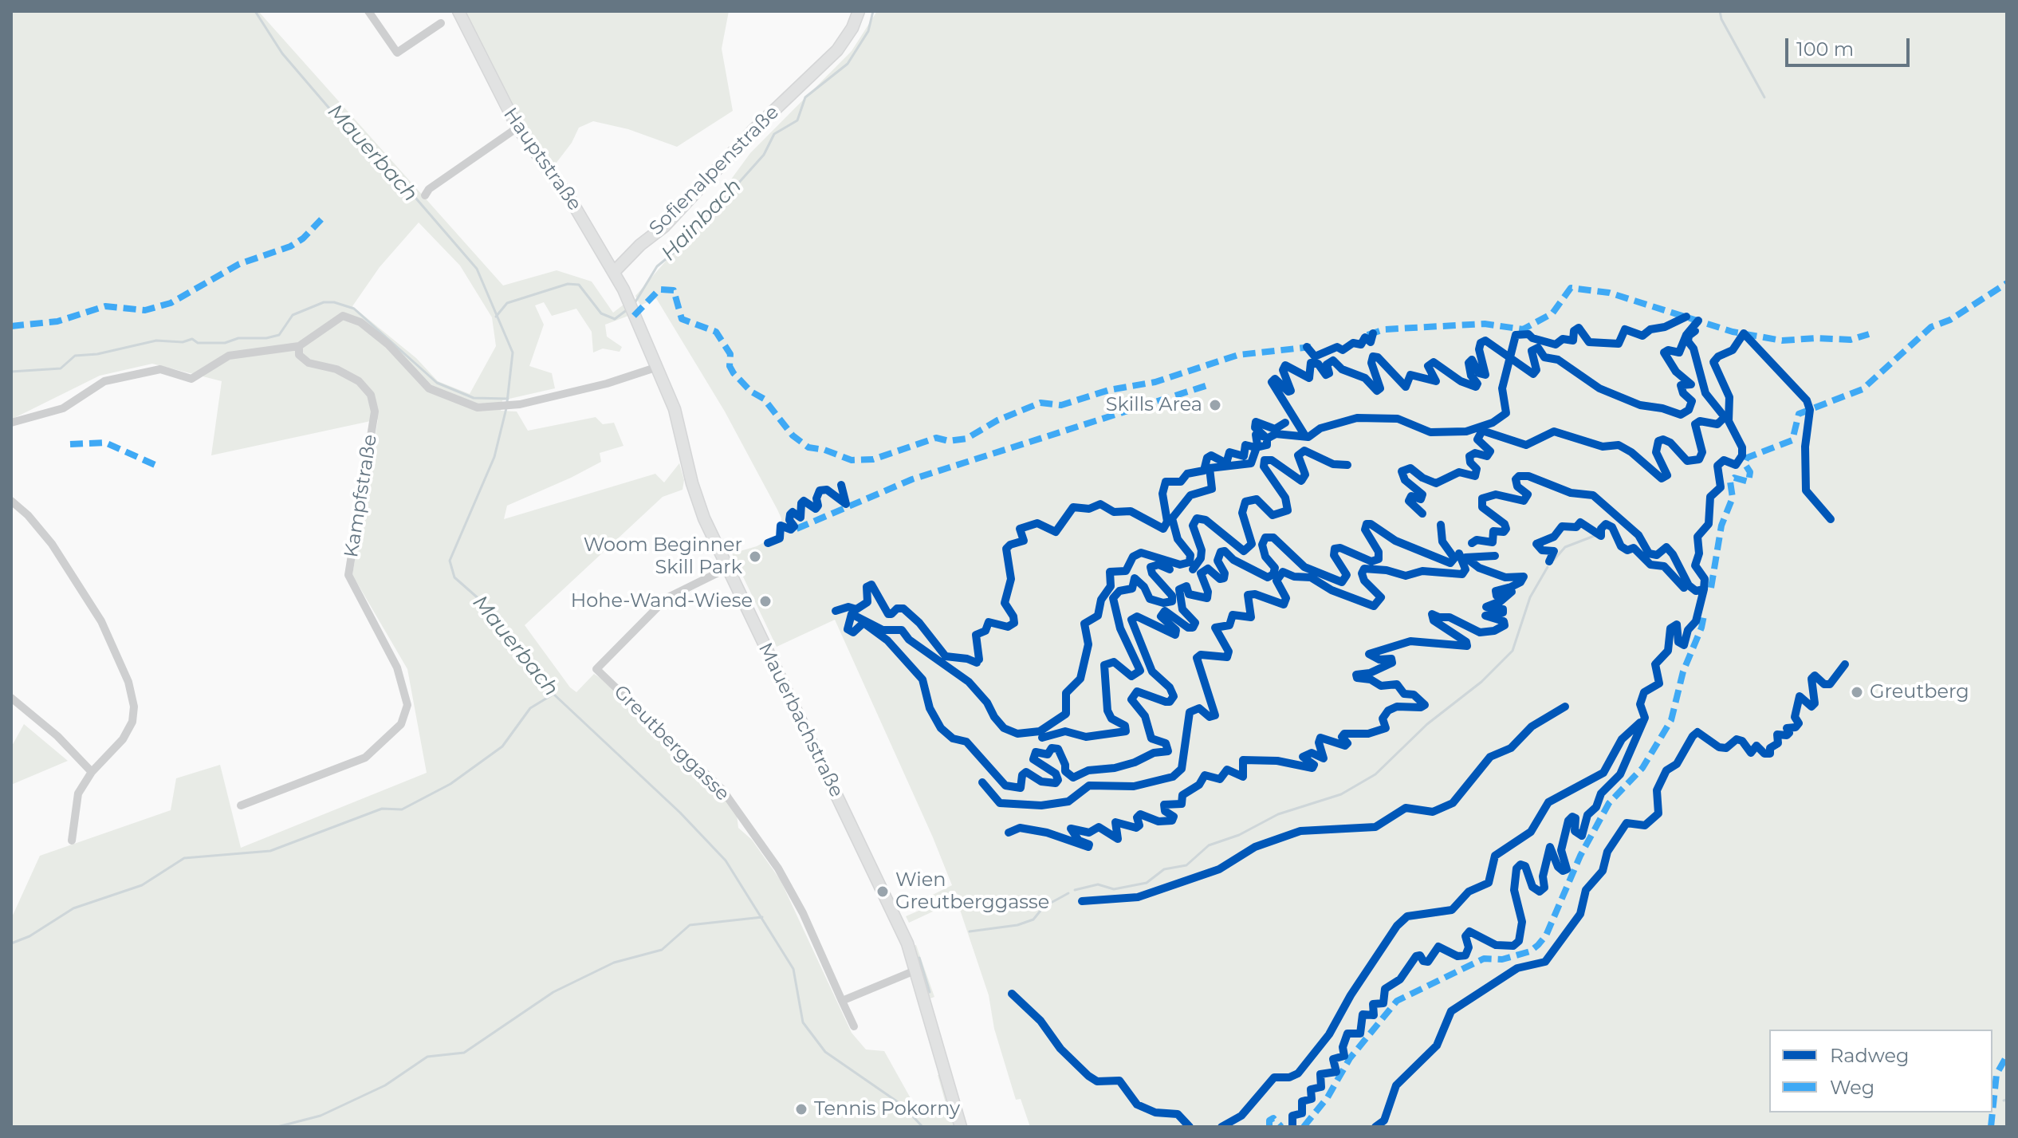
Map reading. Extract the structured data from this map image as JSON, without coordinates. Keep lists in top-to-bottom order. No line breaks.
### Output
{"streets":{"main road":["Hauptstraße","Sofienalpenstraße","Mauerbachstraße"],"street":["Kampfstraße","Greutberggasse"]},"crossings":[["Hauptstraße","Sofienalpenstraße"],["Hauptstraße","Mauerbachstraße"],["Sofienalpenstraße","Mauerbachstraße"],["Mauerbachstraße","Greutberggasse"]],"water":["Mauerbach","Hainbach"],"places":["Skills Area","Woom Beginner Skill Park","Hohe-Wand-Wiese","Greutberg","Wien Greutberggasse","Tennis Pokorny"],"legend":["Radweg","Weg"],"scale_bar":"100 m"}
